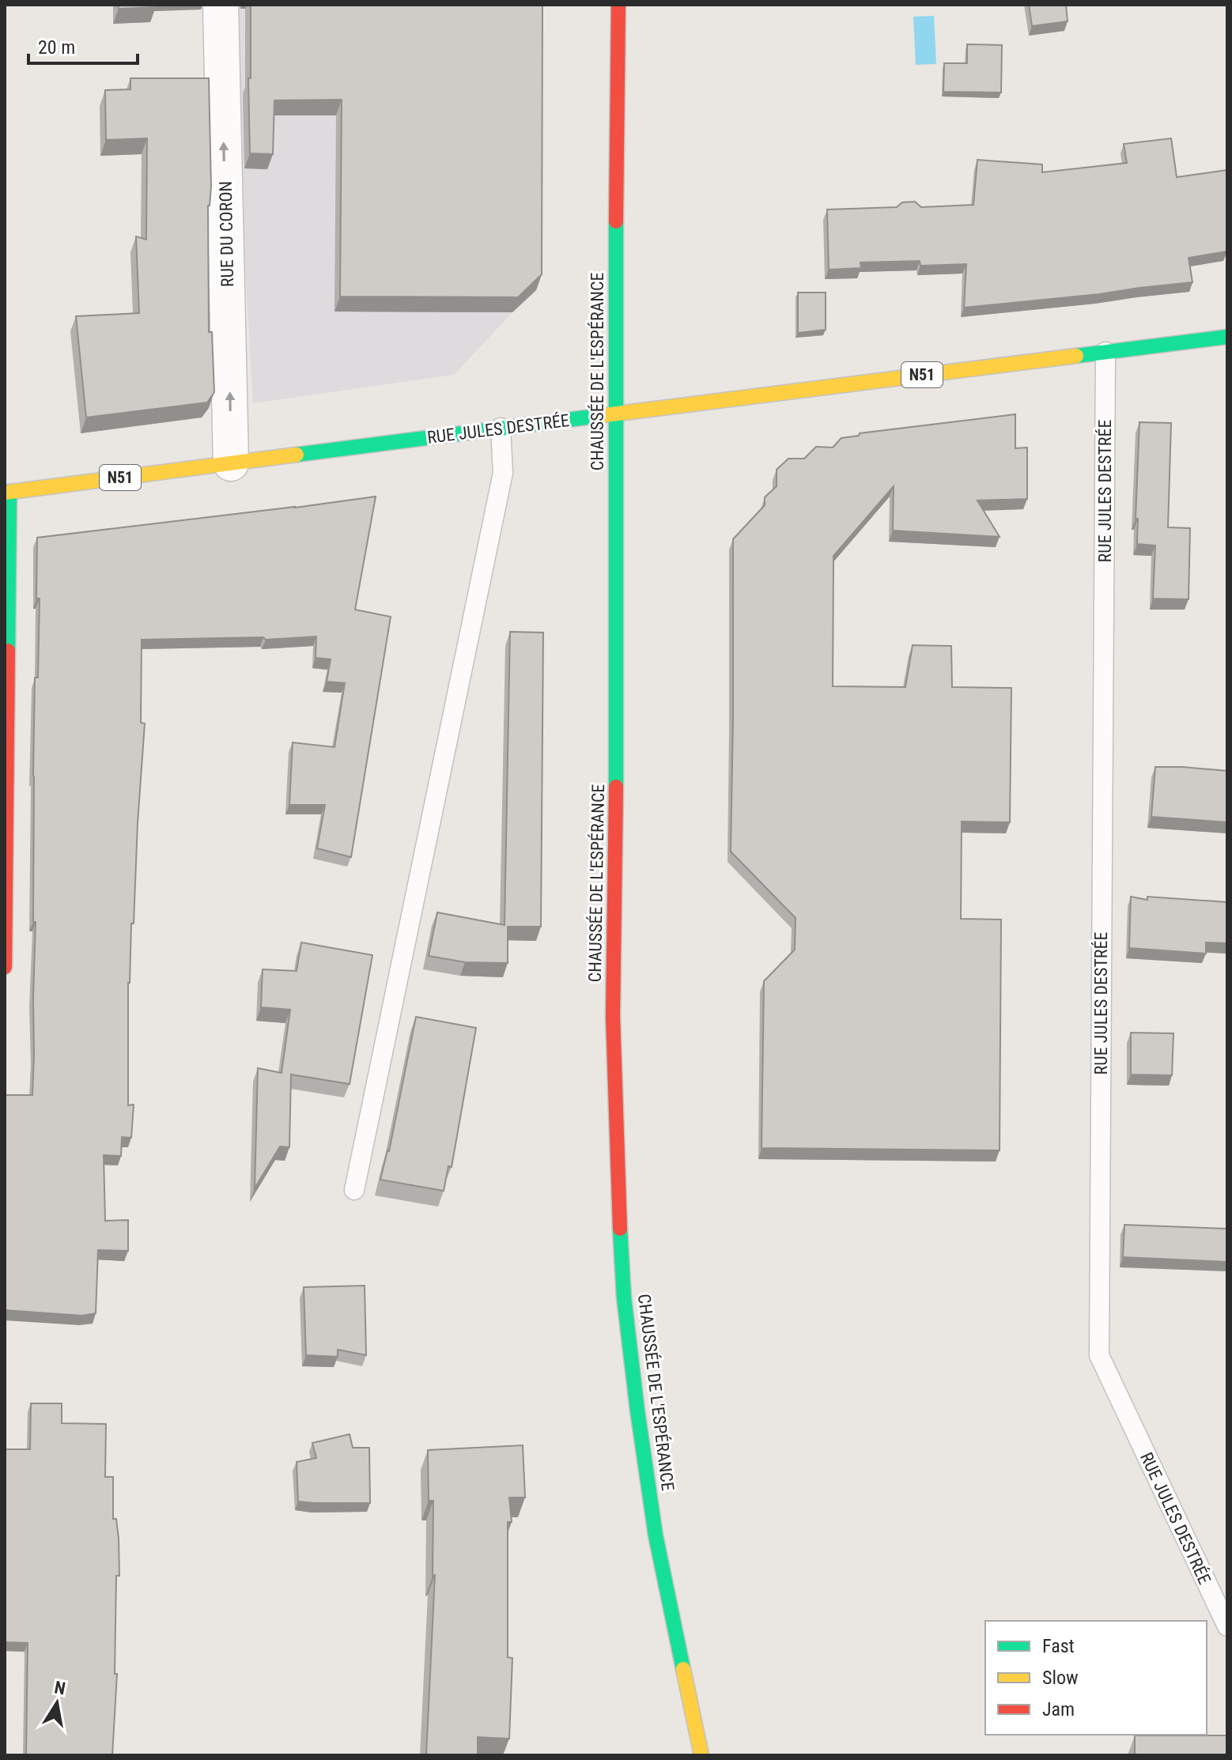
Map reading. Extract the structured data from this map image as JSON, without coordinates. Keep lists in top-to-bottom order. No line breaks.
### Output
{"streets":{"main road":["CHAUSSÉE DE L'ESPÉRANCE","N51","RUE JULES DESTRÉE"],"street":["RUE DU CORON"]},"crossings":[["RUE DU CORON","RUE JULES DESTRÉE"],["CHAUSSÉE DE L'ESPÉRANCE","RUE JULES DESTRÉE"]],"one_way":["RUE DU CORON"],"legend":["Fast","Slow","Jam"],"scale_bar":"20 m","north":"top"}
